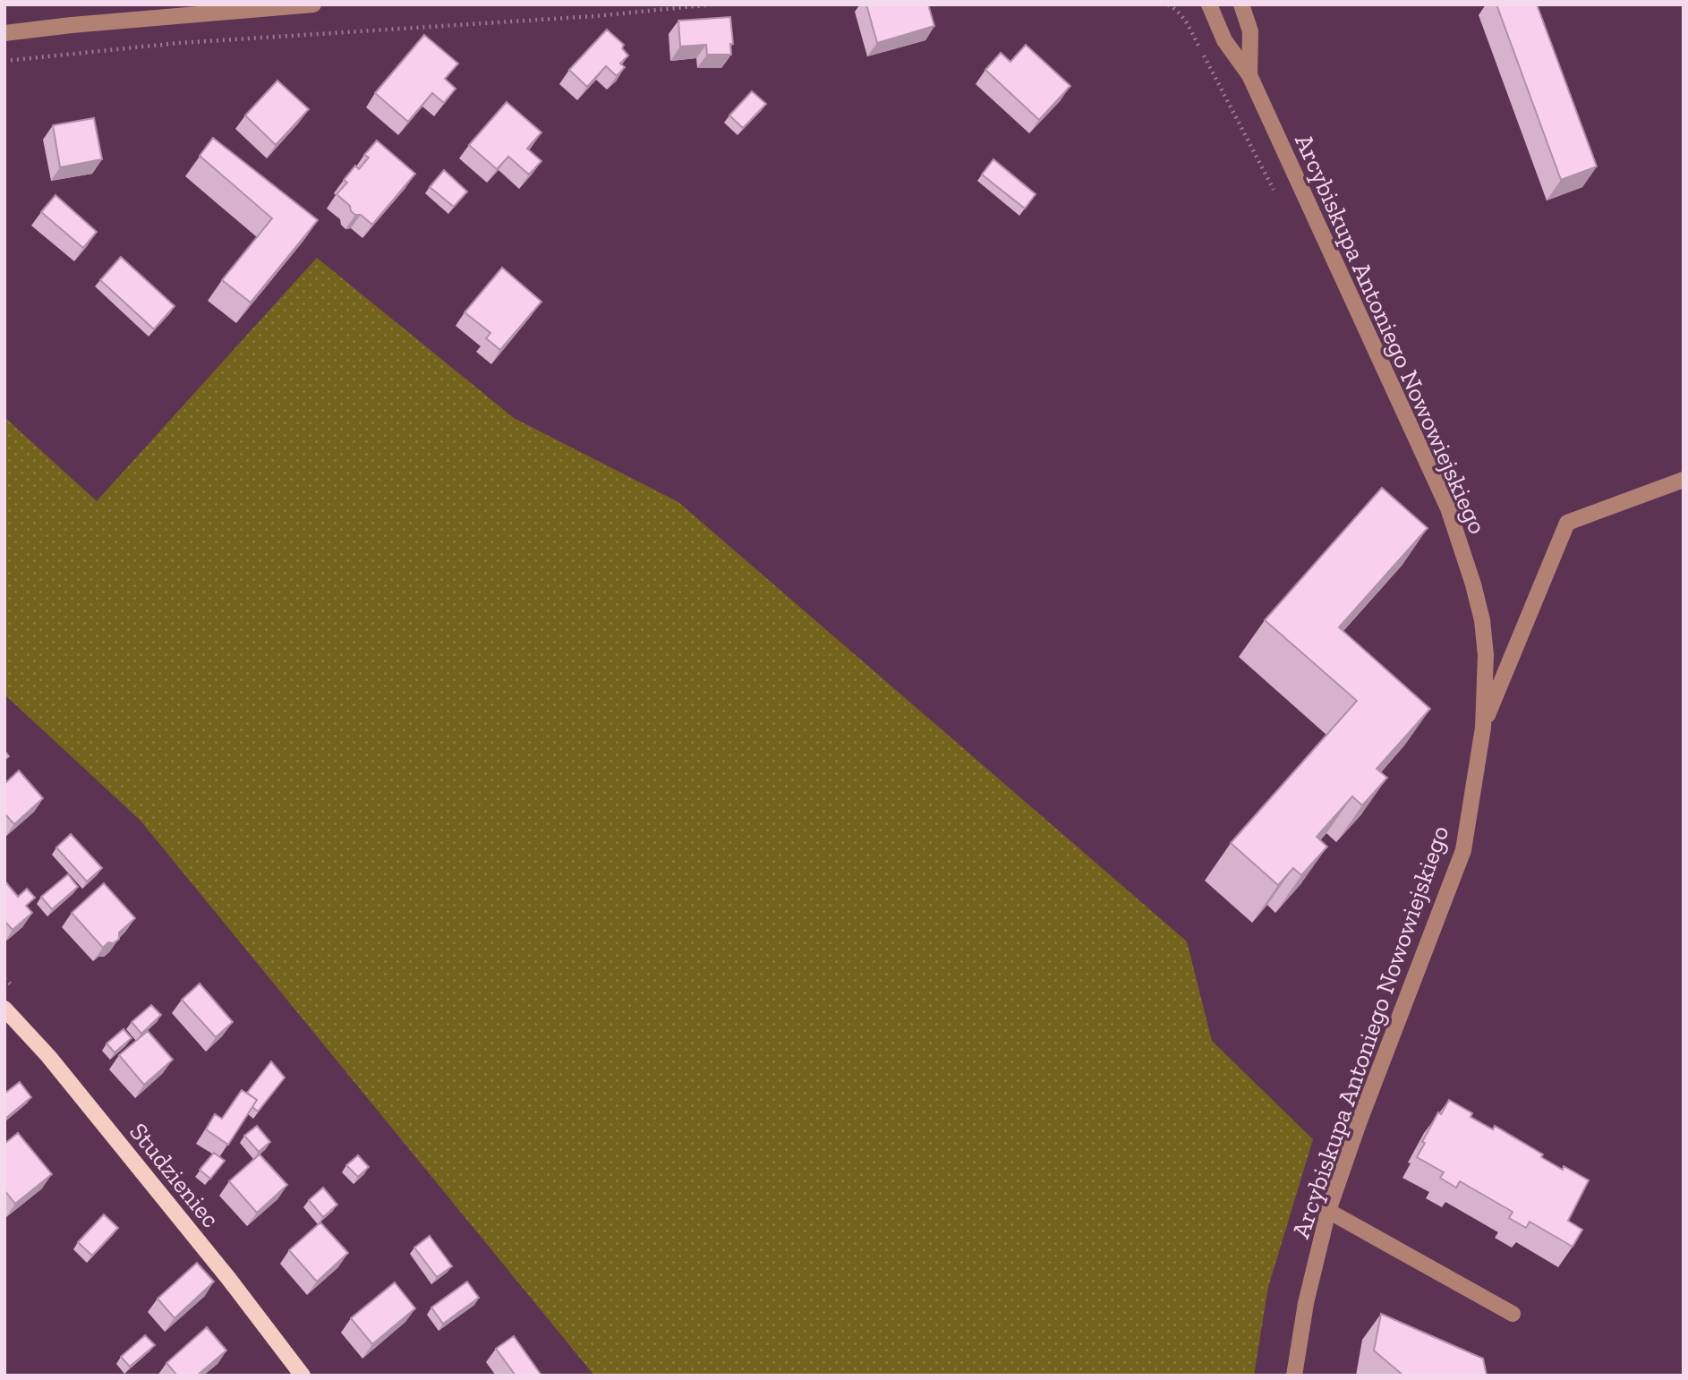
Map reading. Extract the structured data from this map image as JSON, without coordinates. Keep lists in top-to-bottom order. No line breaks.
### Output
{"streets":{"main road":["Studzieniec"],"street":["Arcybiskupa Antoniego Nowowiejskiego"]}}
